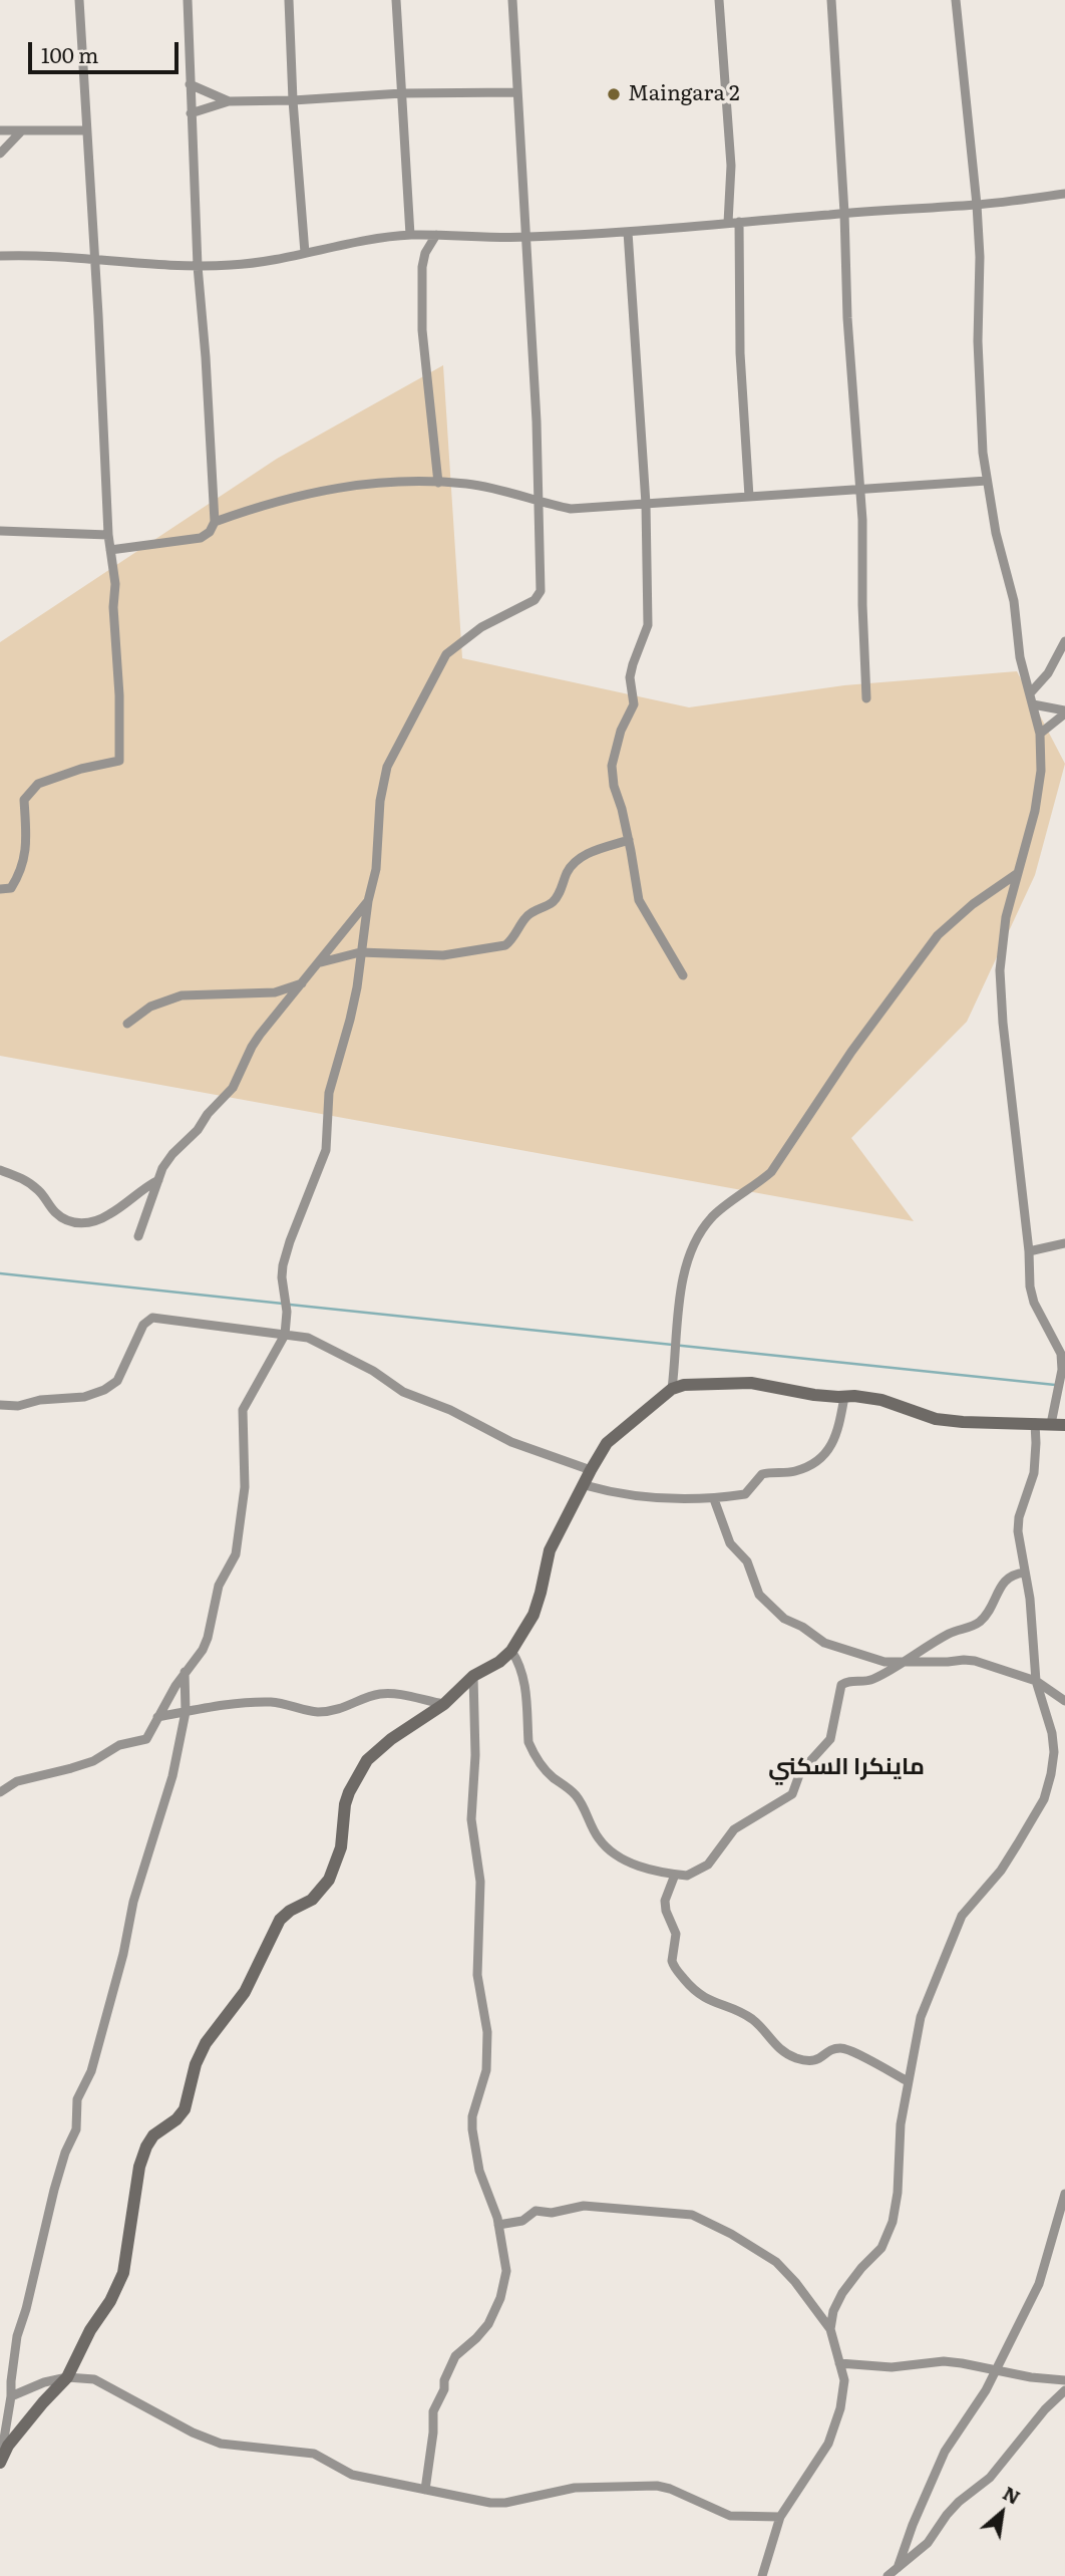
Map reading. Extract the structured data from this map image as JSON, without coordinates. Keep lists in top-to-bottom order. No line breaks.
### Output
{"districts":["ماينكرا السكني"],"places":["Maingara 2"],"scale_bar":"100 m","north":"top right"}
